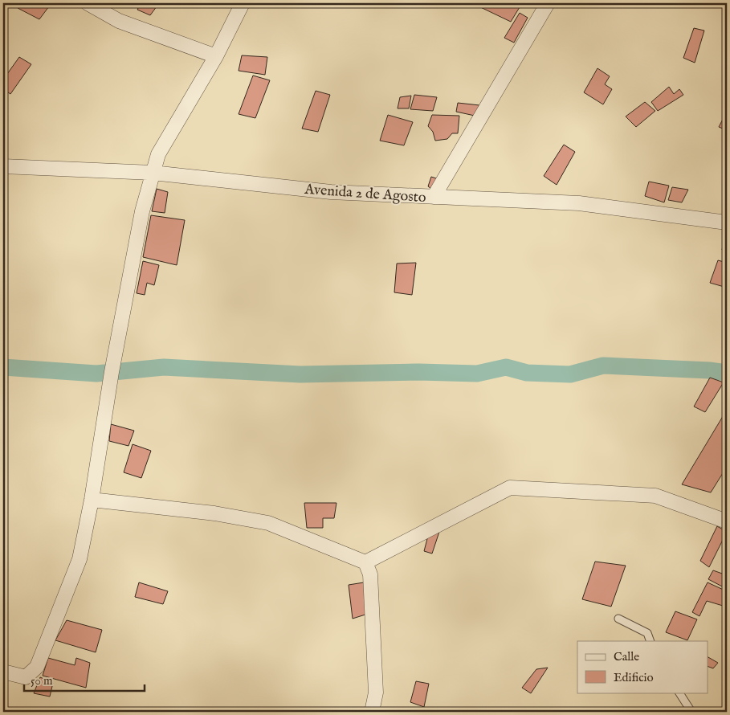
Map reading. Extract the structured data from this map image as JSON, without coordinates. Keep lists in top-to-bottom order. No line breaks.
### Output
{"streets":{"street":["Avenida 2 de Agosto"]},"legend":["Calle","Edificio"],"scale_bar":"50 m"}
